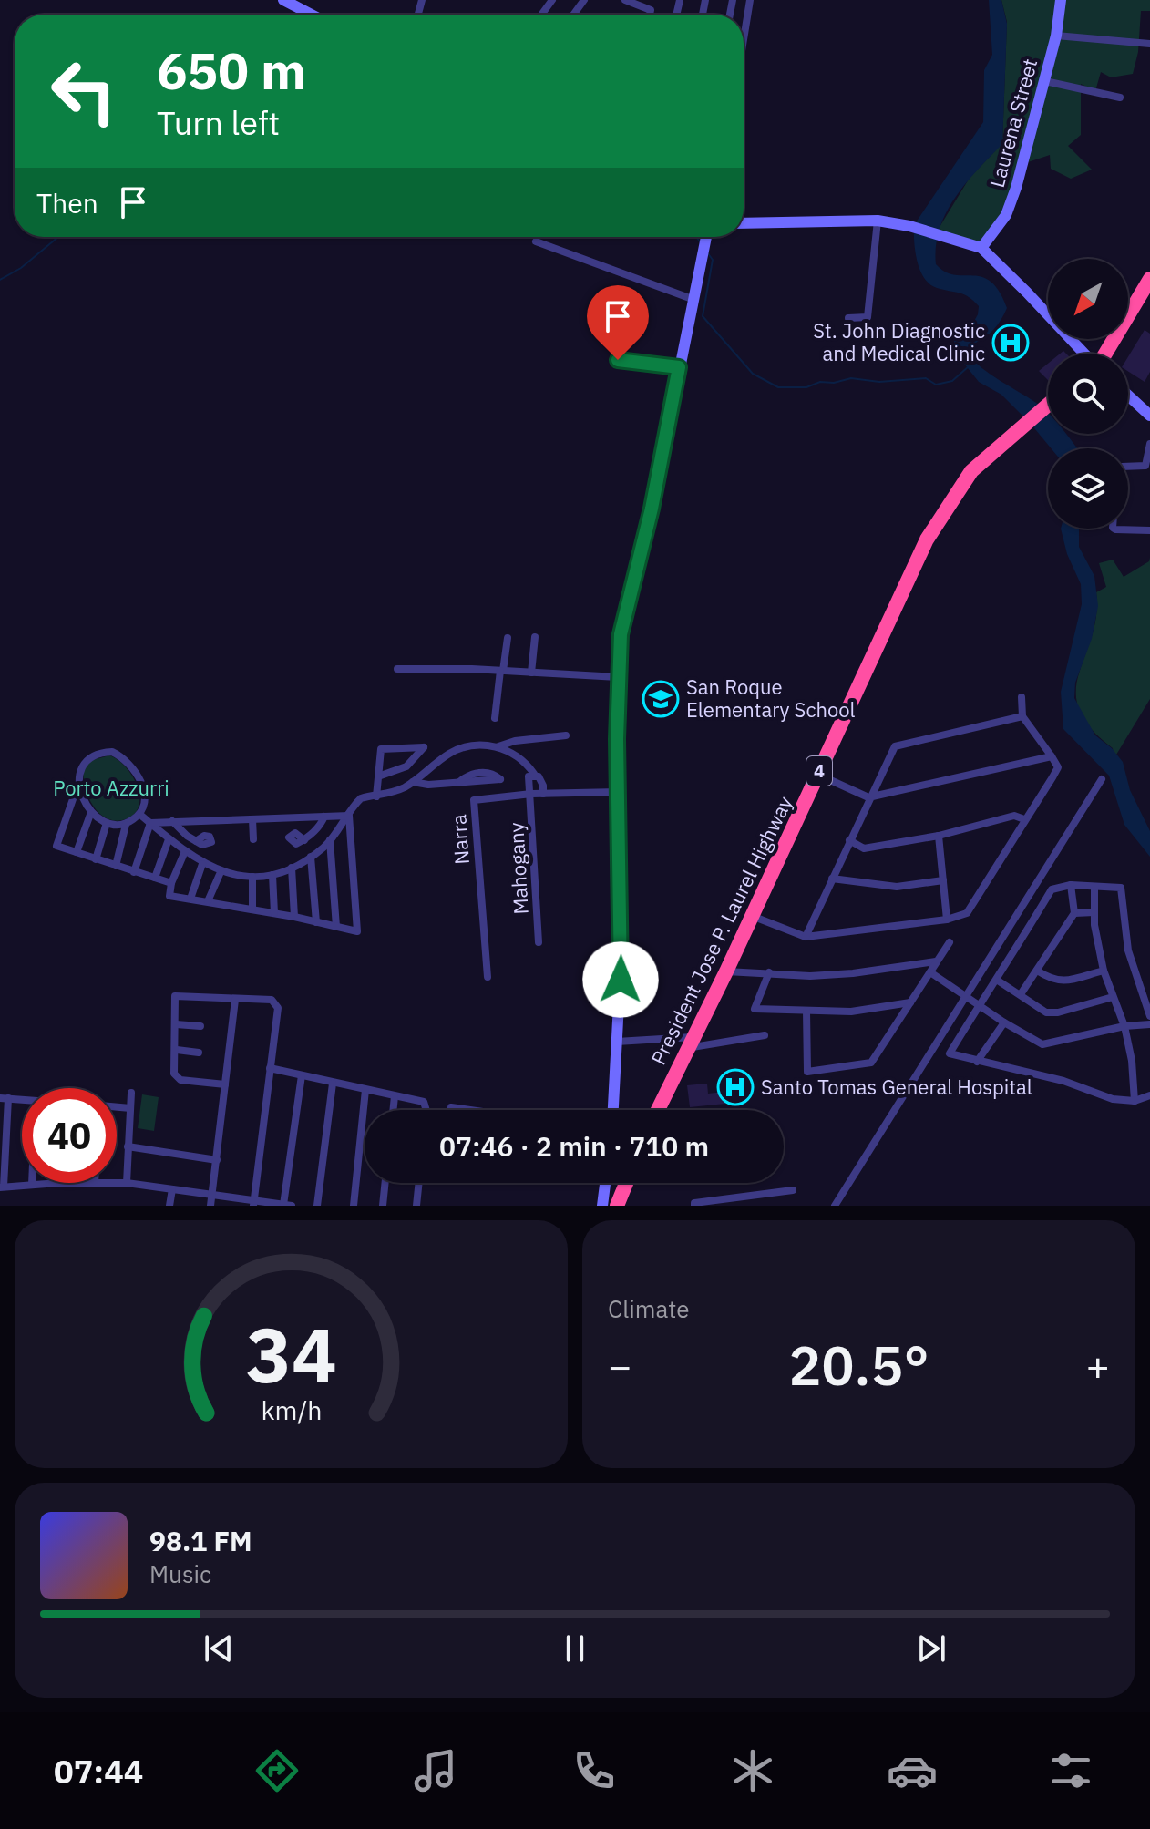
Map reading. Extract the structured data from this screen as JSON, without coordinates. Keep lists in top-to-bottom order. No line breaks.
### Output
{"streets":{"highway":["4","President Jose P. Laurel Highway"],"street":["Laurena Street","Narra","Mahogany"]},"crossings":[["Narra","Mahogany"]],"parks":["Porto Azzurri"],"places":{"hospital":["St. John Diagnostic and Medical Clinic","Santo Tomas General Hospital"],"school or university":["San Roque Elementary School"]},"north":"bottom left","page":{"turn":["650 m","Turn left"],"then":"Then","limit":"40","trip":"07:46 · 2 min · 710 m","tile":"Climate","heat":["−","20.5°","+"],"song":["98.1 FM","Music"],"tabs":"07:44","gauge":["34","km/h"]}}
